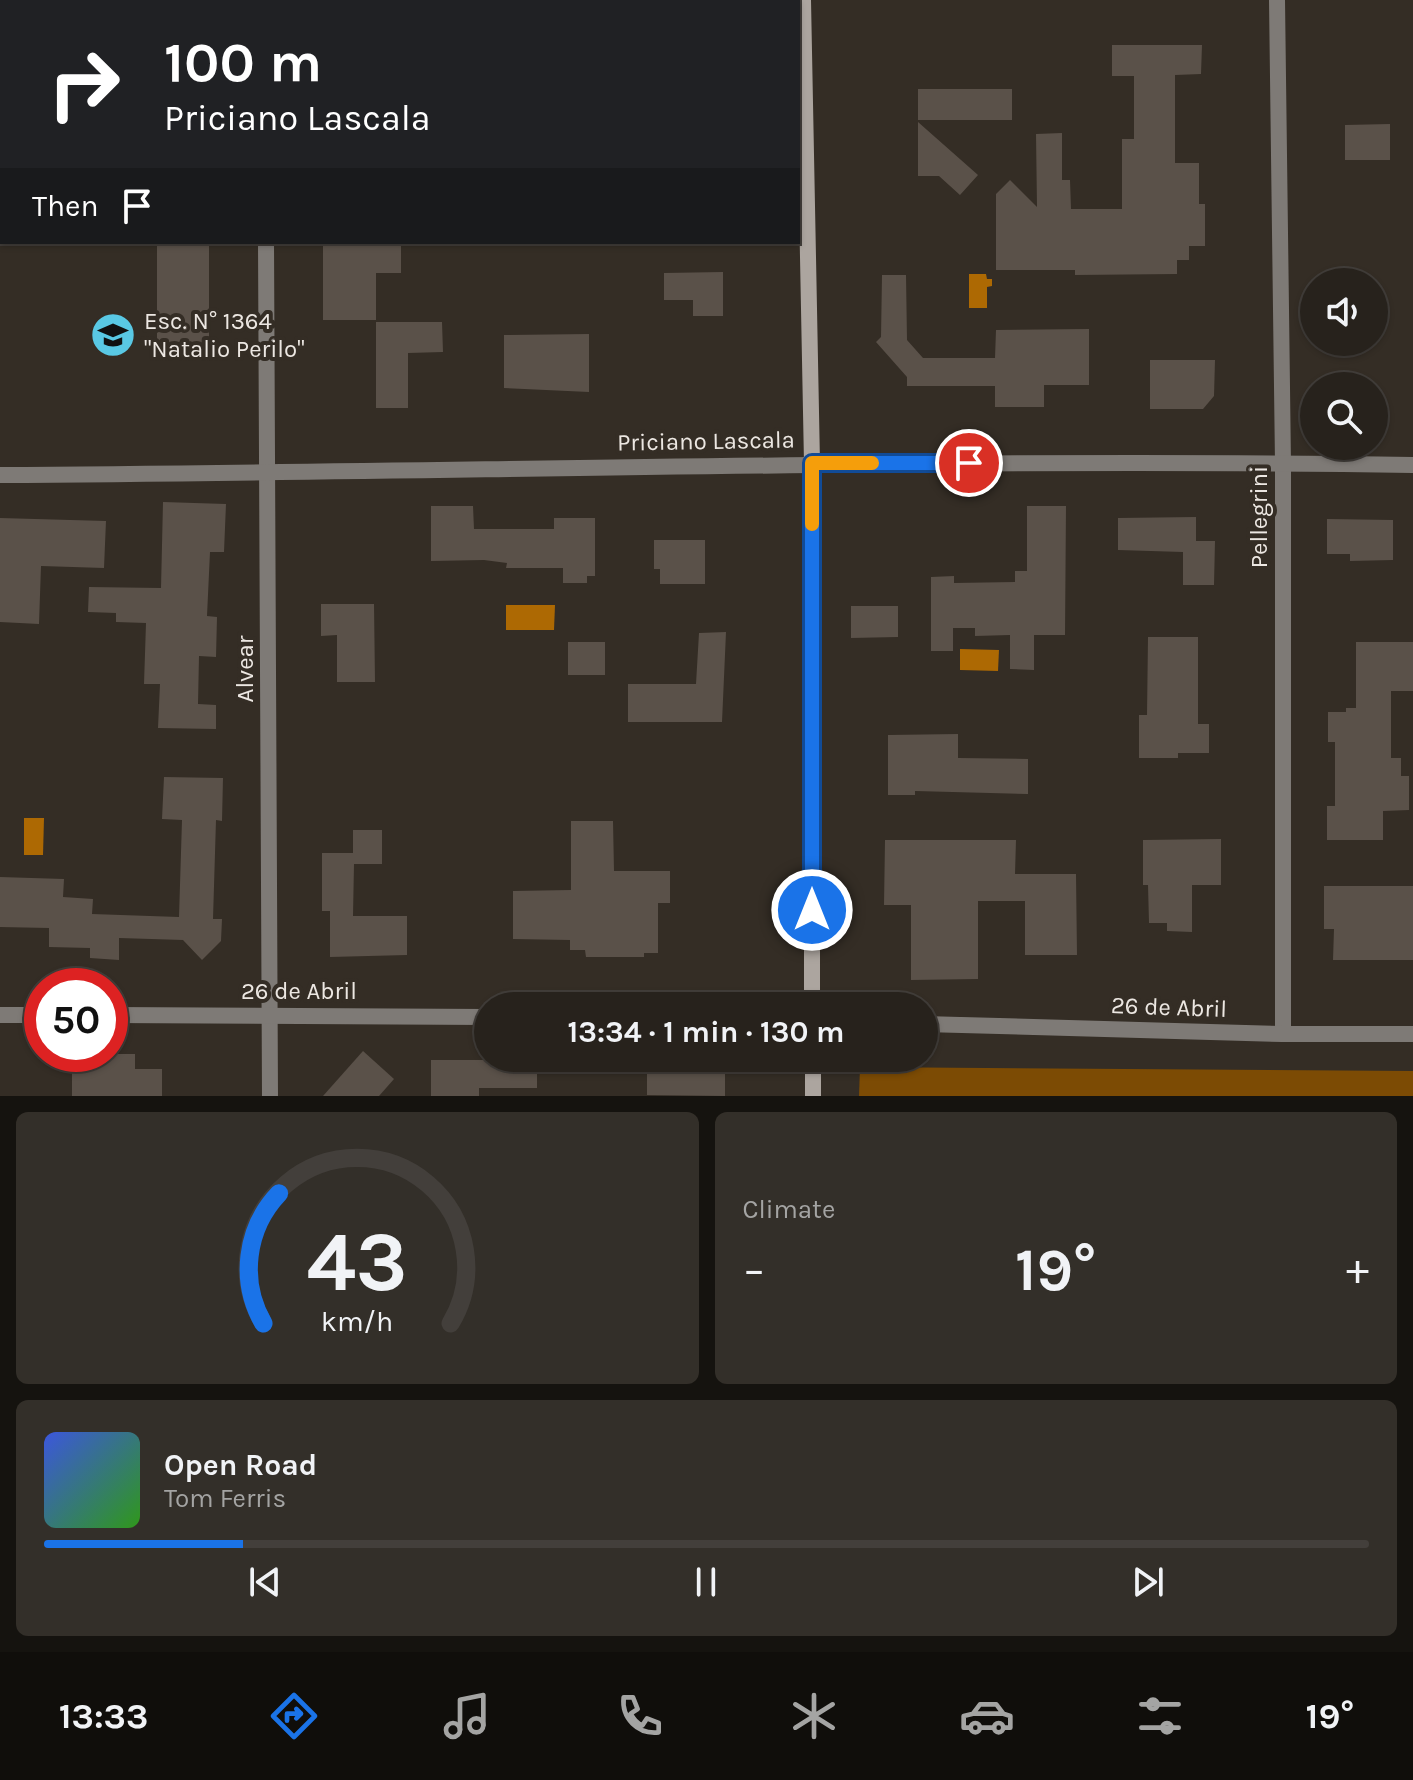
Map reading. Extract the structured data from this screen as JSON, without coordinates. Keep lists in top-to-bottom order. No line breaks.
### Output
{"streets":{"street":["Priciano Lascala","Pellegrini","Alvear","26 de Abril"]},"crossings":[["Priciano Lascala","Pellegrini"],["Priciano Lascala","Alvear"],["Pellegrini","26 de Abril"],["Alvear","26 de Abril"]],"places":{"school or university":["Esc. N° 1364 \"Natalio Perilo\""]},"page":{"turn":["100 m","Priciano Lascala"],"then":"Then","limit":"50","trip":"13:34 · 1 min · 130 m","tile":"Climate","heat":["−","19°","+"],"song":["Open Road","Tom Ferris"],"tabs":["13:33","19°"],"gauge":["43","km/h"]}}
